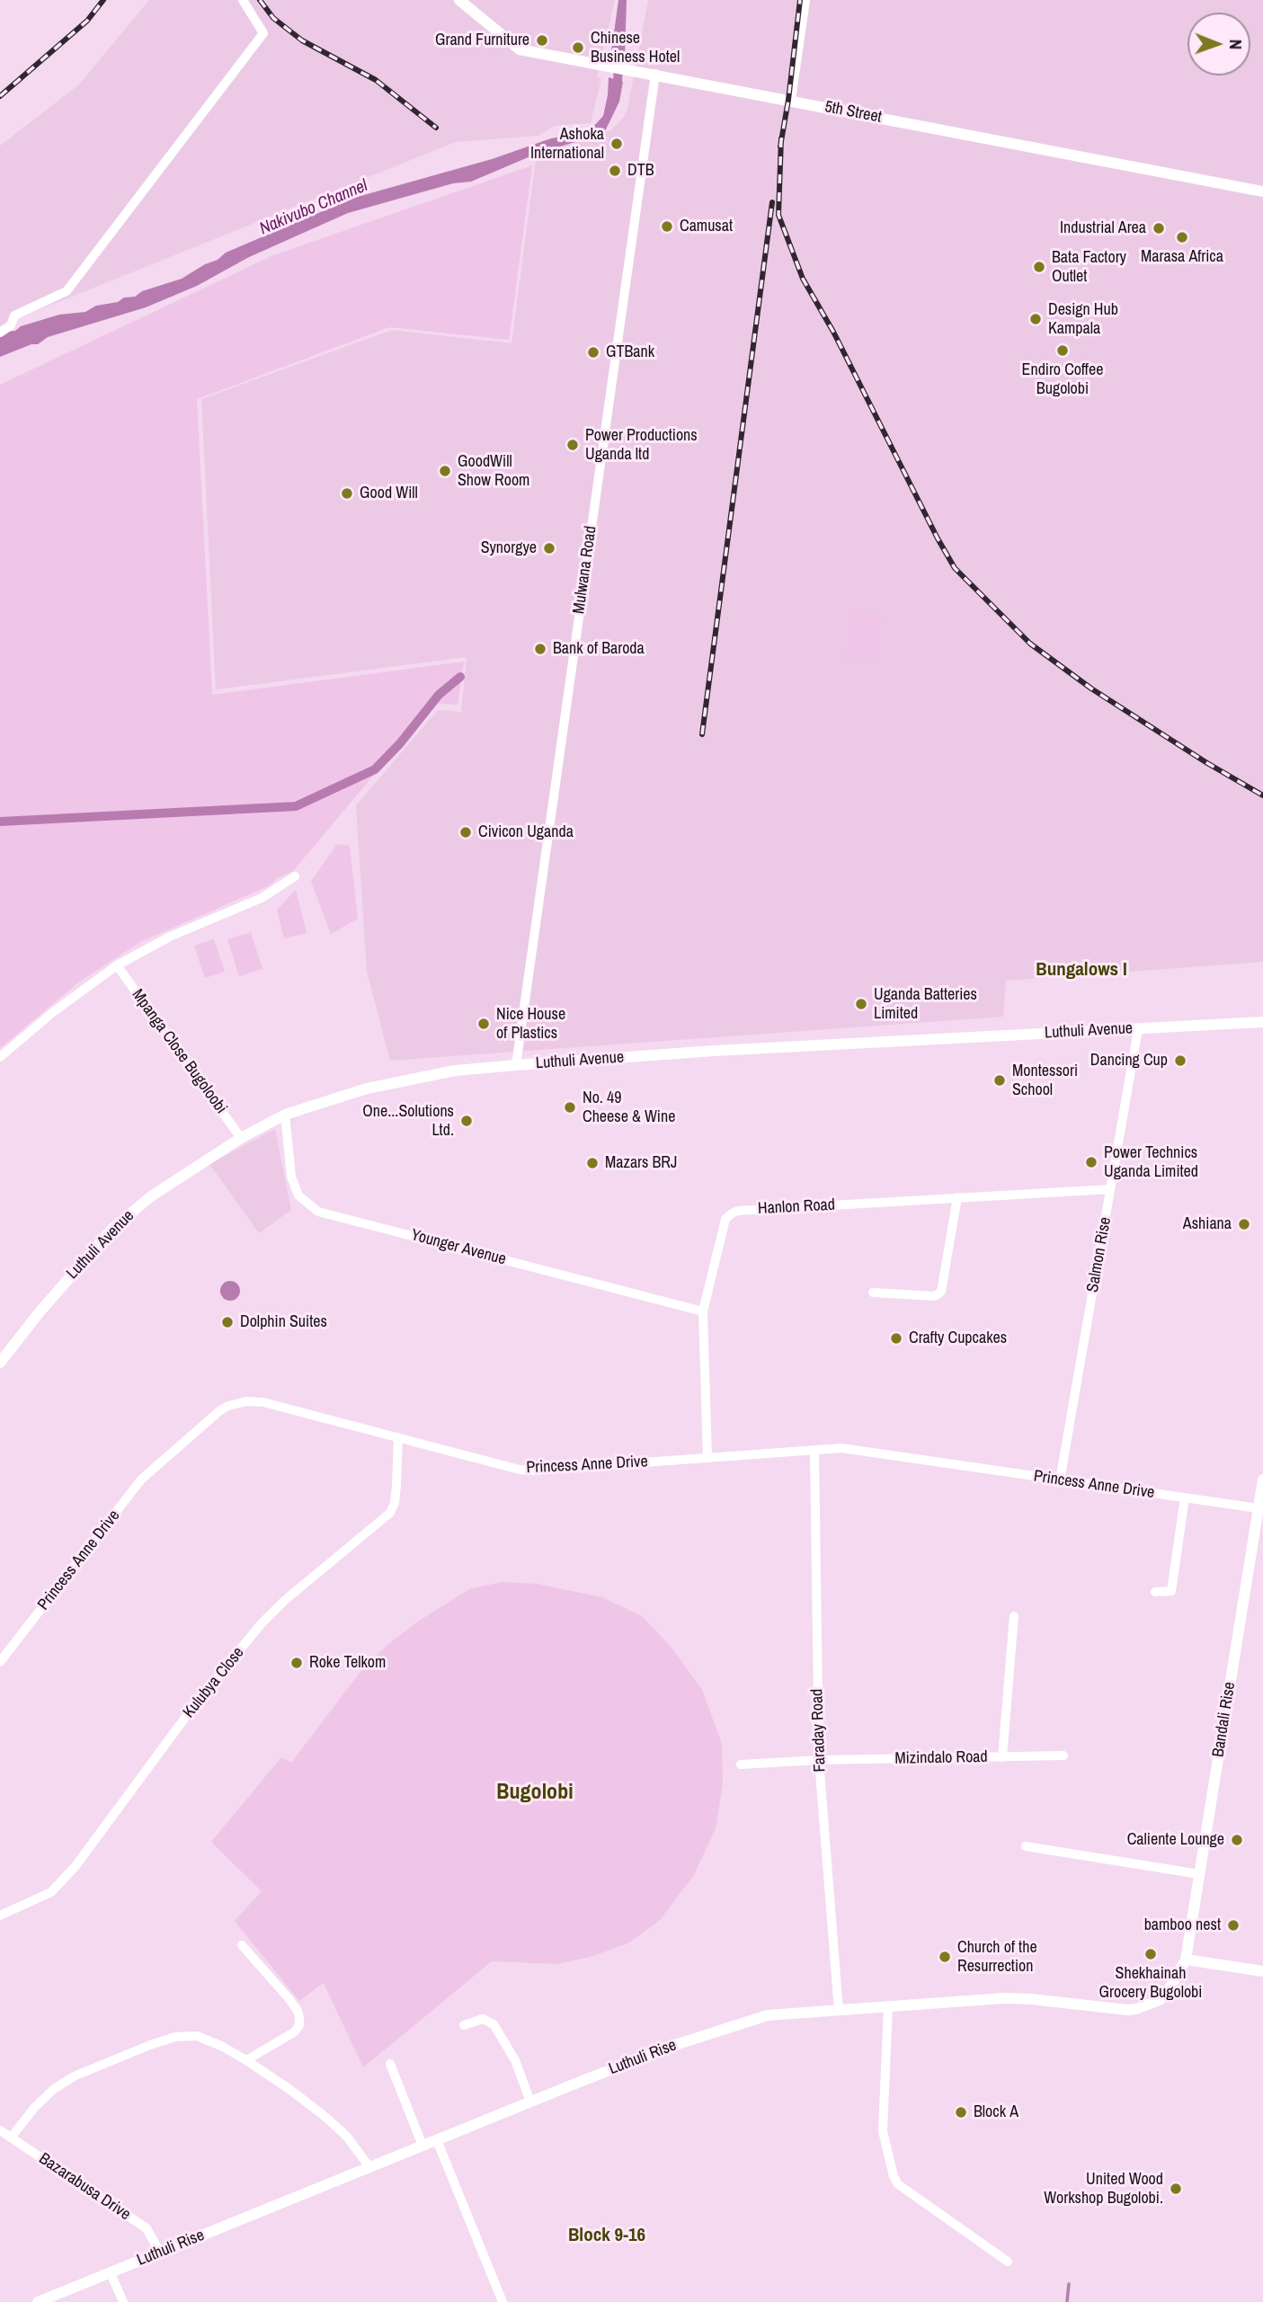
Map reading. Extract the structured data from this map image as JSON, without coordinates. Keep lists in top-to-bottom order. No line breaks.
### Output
{"streets":{"street":["5th Street","Mulwana Road","Luthuli Avenue","Mpanga Close Bugoloobi","Hanlon Road","Younger Avenue","Salmon Rise","Princess Anne Drive","Kulubya Close","Bandali Rise","Faraday Road","Mizindalo Road","Luthuli Rise","Bazarabusa Drive"]},"crossings":[["5th Street","Mulwana Road"],["Mulwana Road","Luthuli Avenue"],["Luthuli Avenue","Mpanga Close Bugoloobi"],["Luthuli Avenue","Younger Avenue"],["Luthuli Avenue","Salmon Rise"],["Hanlon Road","Younger Avenue"],["Hanlon Road","Salmon Rise"],["Hanlon Road","Princess Anne Drive"],["Salmon Rise","Princess Anne Drive"],["Princess Anne Drive","Kulubya Close"],["Princess Anne Drive","Bandali Rise"],["Princess Anne Drive","Faraday Road"],["Bandali Rise","Luthuli Rise"],["Faraday Road","Mizindalo Road"],["Faraday Road","Luthuli Rise"],["Luthuli Rise","Bazarabusa Drive"]],"districts":["Bungalows I","Bugolobi","Block 9-16"],"water":["Nakivubo Channel"],"places":["Grand Furniture","Chinese Business Hotel","Ashoka International","DTB","Camusat","Industrial Area","Marasa Africa","Bata Factory Outlet","Design Hub Kampala","Endiro Coffee Bugolobi","GTBank","Power Productions Uganda ltd","GoodWill Show Room","Good Will","Synorgye","Bank of Baroda","Civicon Uganda","Uganda Batteries Limited","Nice House of Plastics","Dancing Cup","Montessori School","No. 49 Cheese & Wine","One...Solutions Ltd.","Power Technics Uganda Limited","Mazars BRJ","Ashiana","Dolphin Suites","Crafty Cupcakes","Roke Telkom","Caliente Lounge","bamboo nest","Shekhainah Grocery Bugolobi","Church of the Resurrection","Block A","United Wood Workshop Bugolobi."],"north":"right"}
